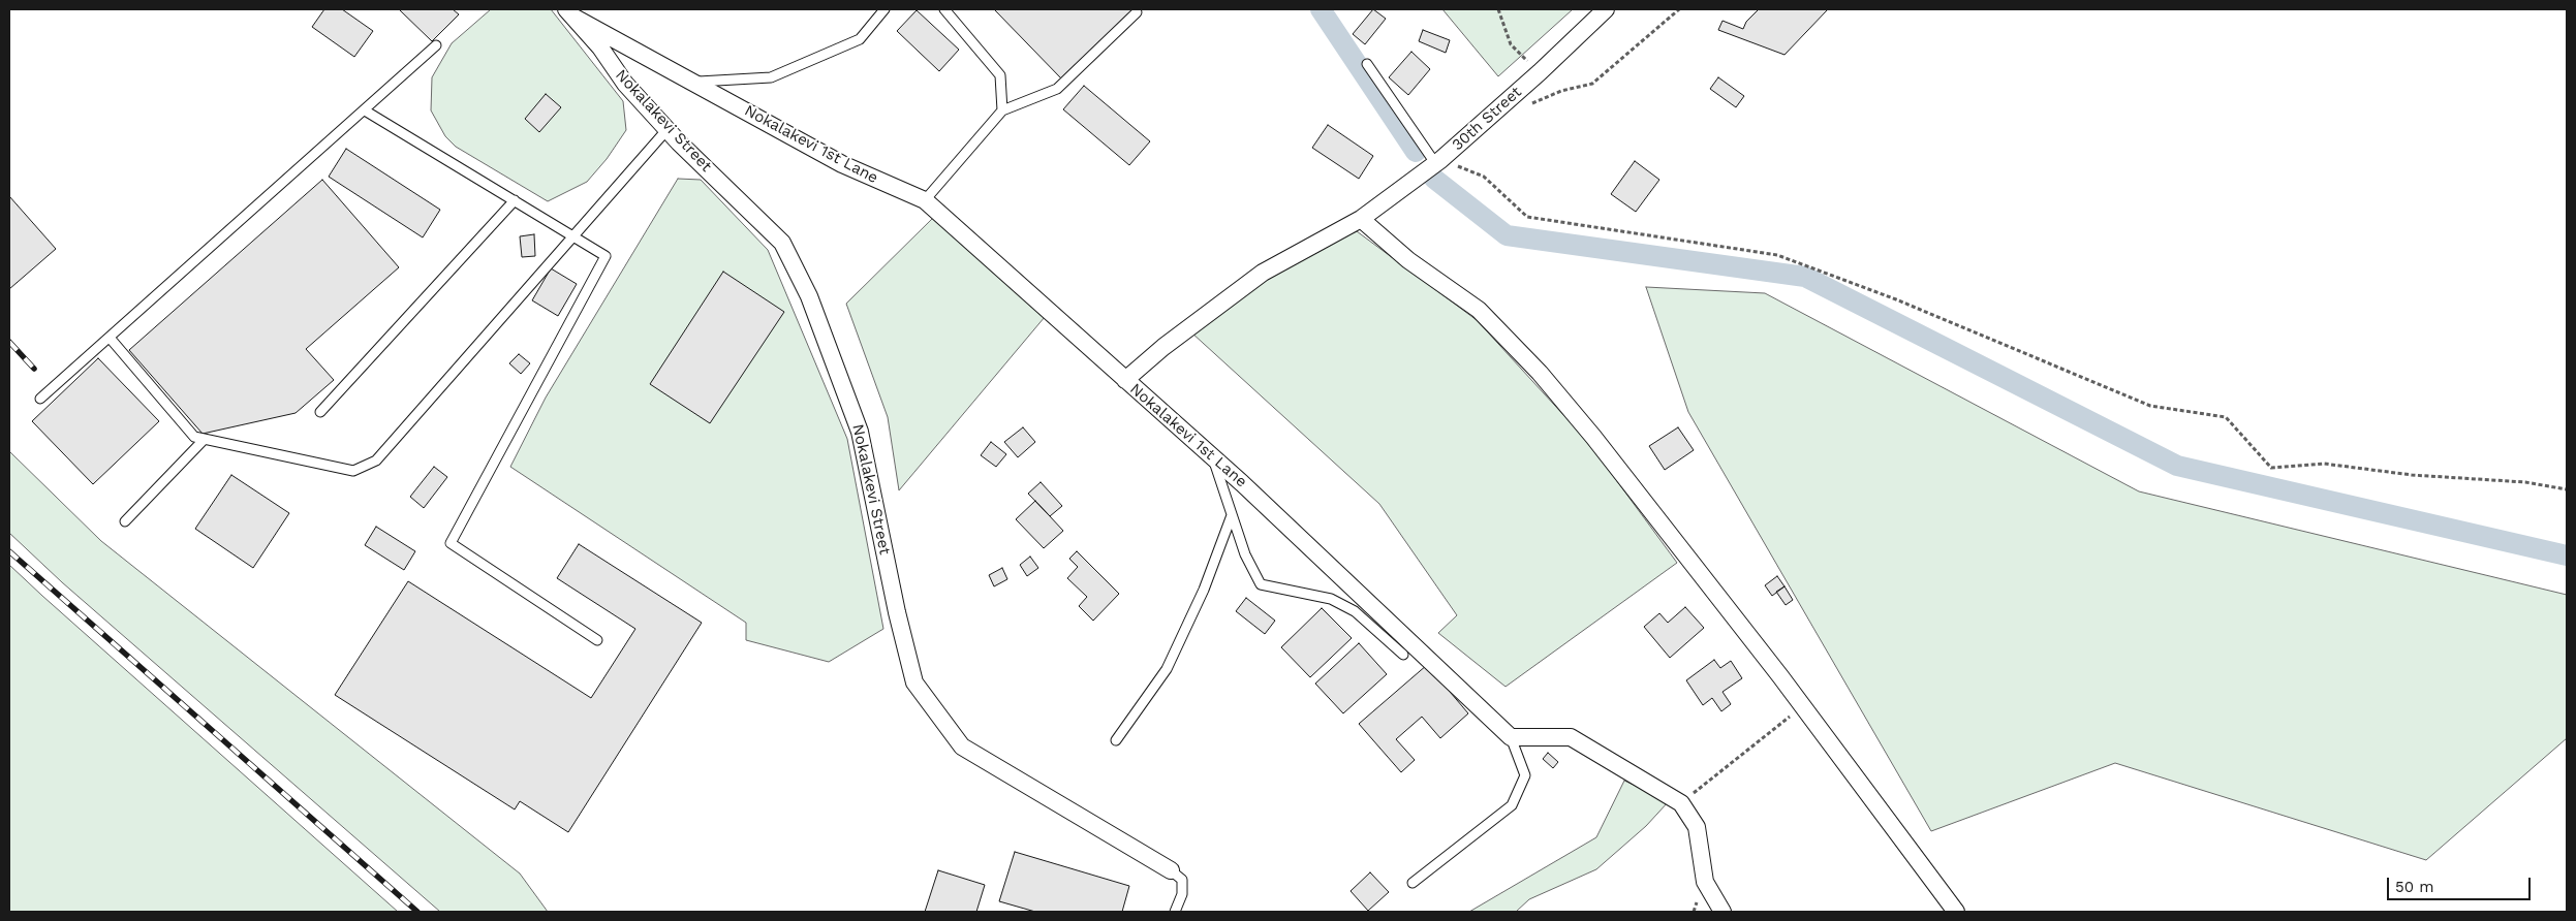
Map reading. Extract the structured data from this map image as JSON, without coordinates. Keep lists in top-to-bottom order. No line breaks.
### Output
{"streets":{"street":["30th Street","Nokalakevi Street","Nokalakevi 1st Lane"]},"crossings":[["30th Street","Nokalakevi 1st Lane"],["Nokalakevi Street","Nokalakevi 1st Lane"]],"scale_bar":"50 m"}
